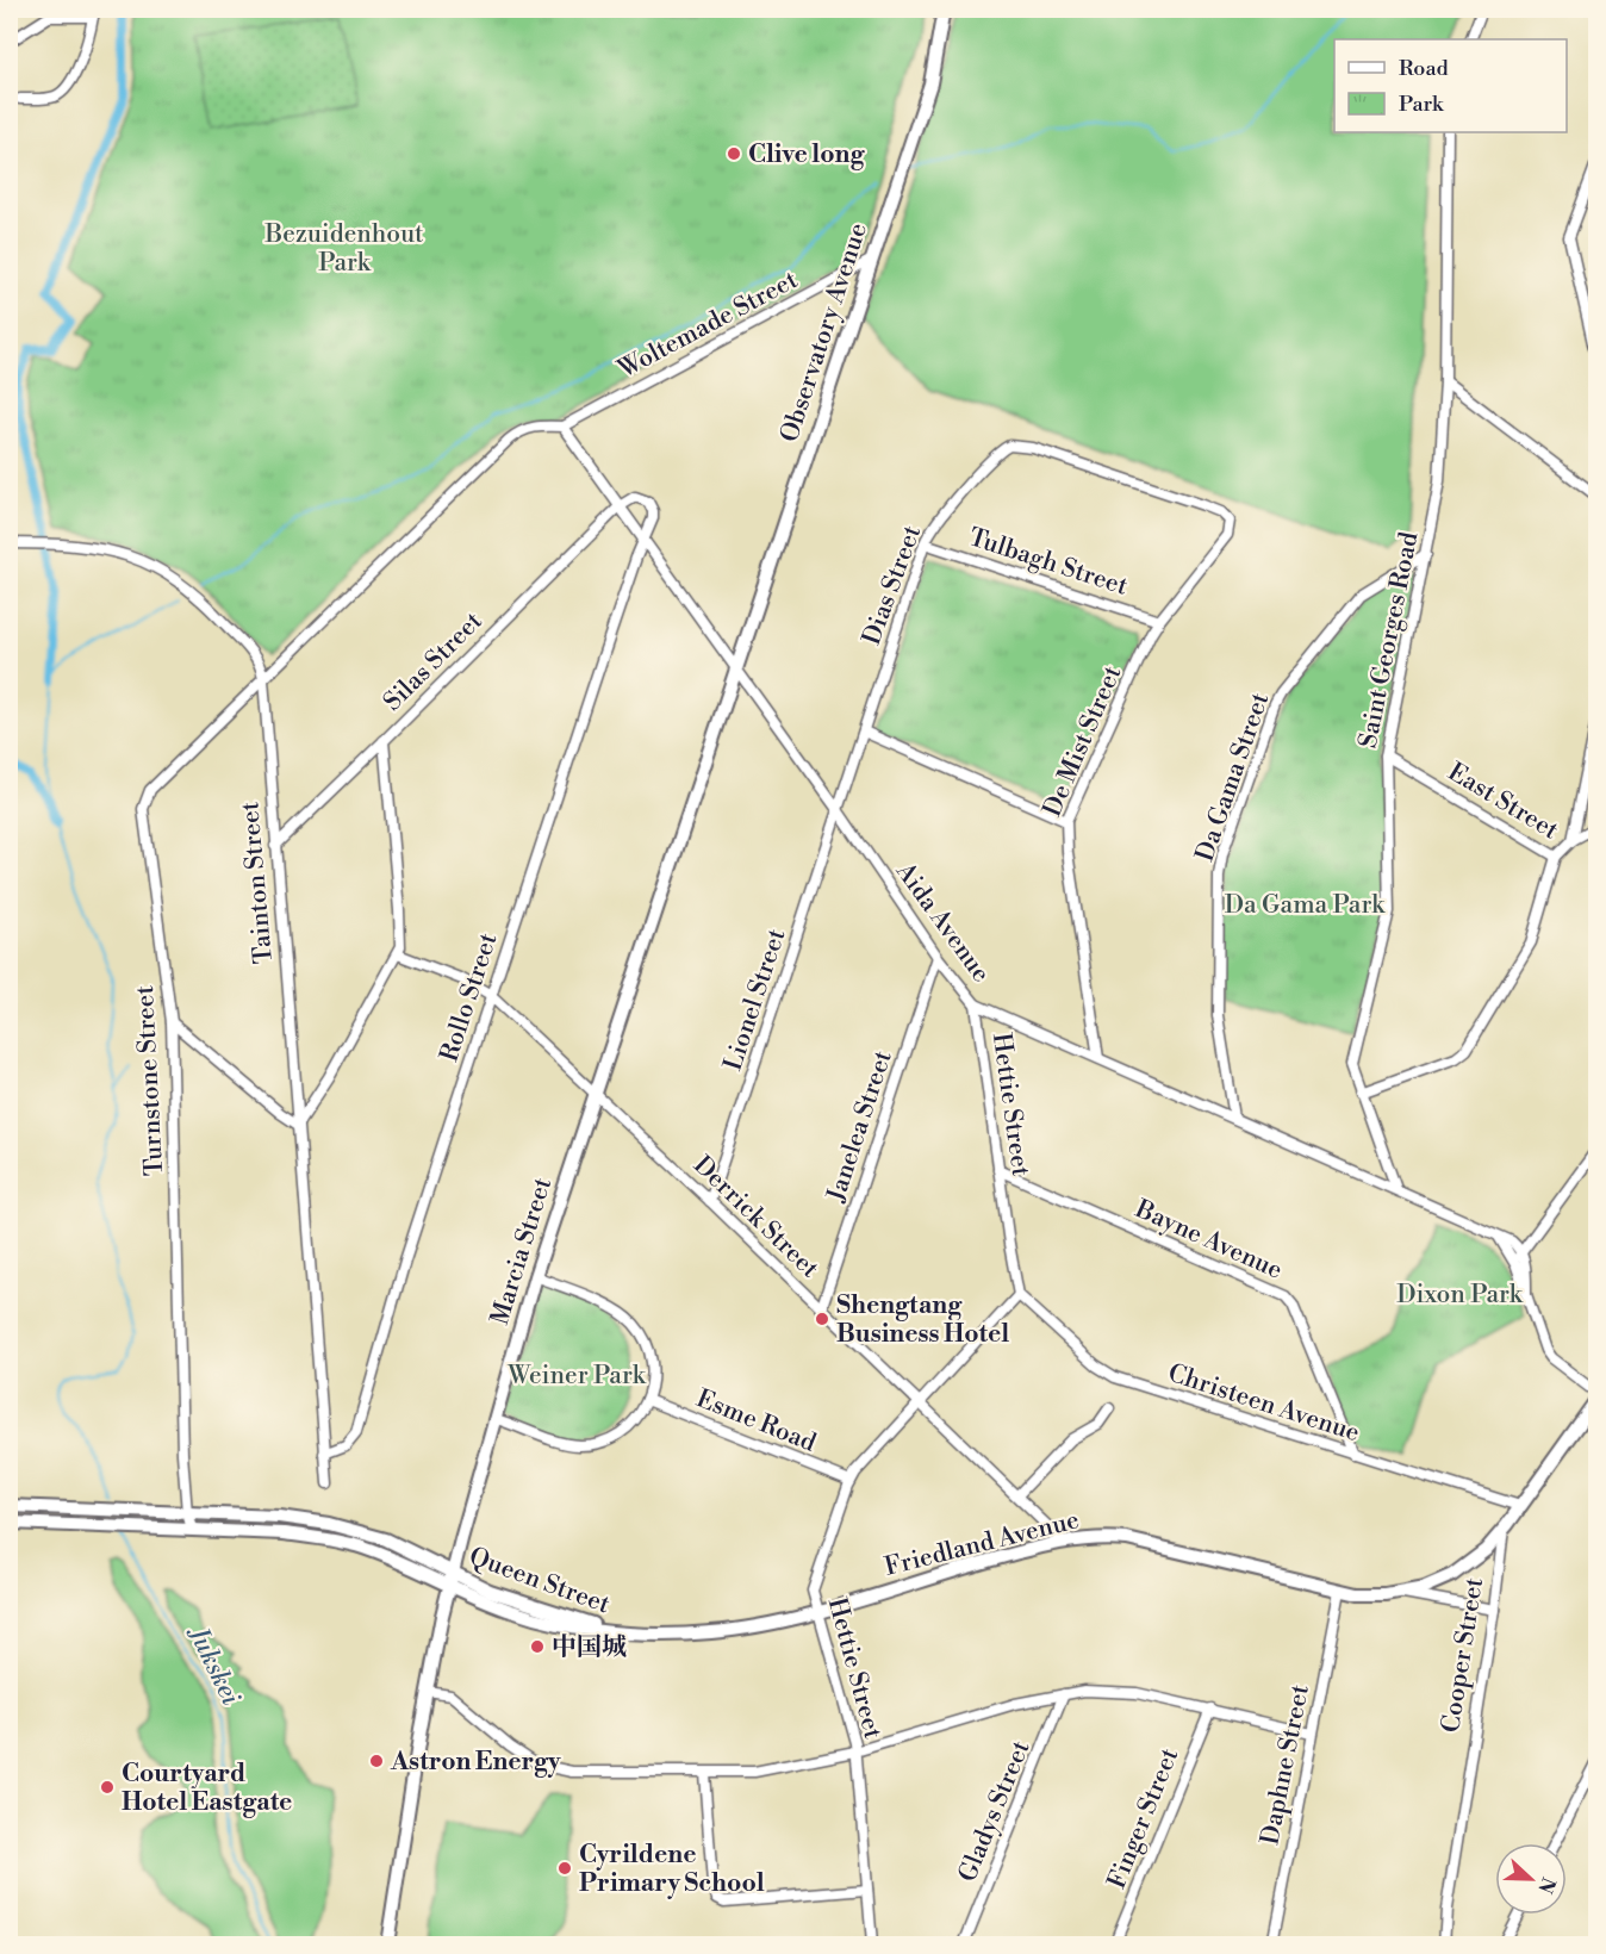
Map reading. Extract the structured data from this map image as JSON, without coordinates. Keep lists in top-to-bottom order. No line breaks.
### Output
{"streets":{"main road":["Observatory Avenue","Marcia Street","Friedland Avenue","Queen Street","Cooper Street"],"street":["Woltemade Street","Tulbagh Street","Dias Street","Saint Georges Road","Silas Street","De Mist Street","Da Gama Street","East Street","Tainton Street","Aida Avenue","Rollo Street","Lionel Street","Turnstone Street","Hettie Street","Janelea Street","Derrick Street","Bayne Avenue","Christeen Avenue","Esme Road","Daphne Street","Gladys Street","Finger Street"]},"crossings":[["Woltemade Street","Observatory Avenue"],["Woltemade Street","Aida Avenue"],["Observatory Avenue","Aida Avenue"],["Observatory Avenue","Marcia Street"],["Tulbagh Street","Dias Street"],["Tulbagh Street","De Mist Street"],["Dias Street","De Mist Street"],["Dias Street","Aida Avenue"],["Dias Street","Lionel Street"],["Saint Georges Road","Da Gama Street"],["Saint Georges Road","East Street"],["Saint Georges Road","Aida Avenue"],["Silas Street","Tainton Street"],["Silas Street","Aida Avenue"],["De Mist Street","Aida Avenue"],["Da Gama Street","Aida Avenue"],["Tainton Street","Rollo Street"],["Tainton Street","Turnstone Street"],["Aida Avenue","Rollo Street"],["Aida Avenue","Lionel Street"],["Aida Avenue","Hettie Street"],["Aida Avenue","Janelea Street"],["Aida Avenue","Marcia Street"],["Rollo Street","Derrick Street"],["Lionel Street","Derrick Street"],["Turnstone Street","Queen Street"],["Hettie Street","Derrick Street"],["Hettie Street","Bayne Avenue"],["Hettie Street","Christeen Avenue"],["Hettie Street","Esme Road"],["Hettie Street","Friedland Avenue"],["Janelea Street","Derrick Street"],["Derrick Street","Marcia Street"],["Derrick Street","Friedland Avenue"],["Bayne Avenue","Christeen Avenue"],["Marcia Street","Esme Road"],["Marcia Street","Queen Street"],["Christeen Avenue","Cooper Street"],["Friedland Avenue","Queen Street"],["Friedland Avenue","Cooper Street"],["Friedland Avenue","Daphne Street"]],"water":["Jukskei"],"parks":["Bezuidenhout Park","Da Gama Park","Dixon Park","Weiner Park"],"places":["Clive long","Shengtang Business Hotel","中国城","Astron Energy","Courtyard Hotel Eastgate","Cyrildene Primary School"],"legend":["Road","Park"],"north":"right"}
